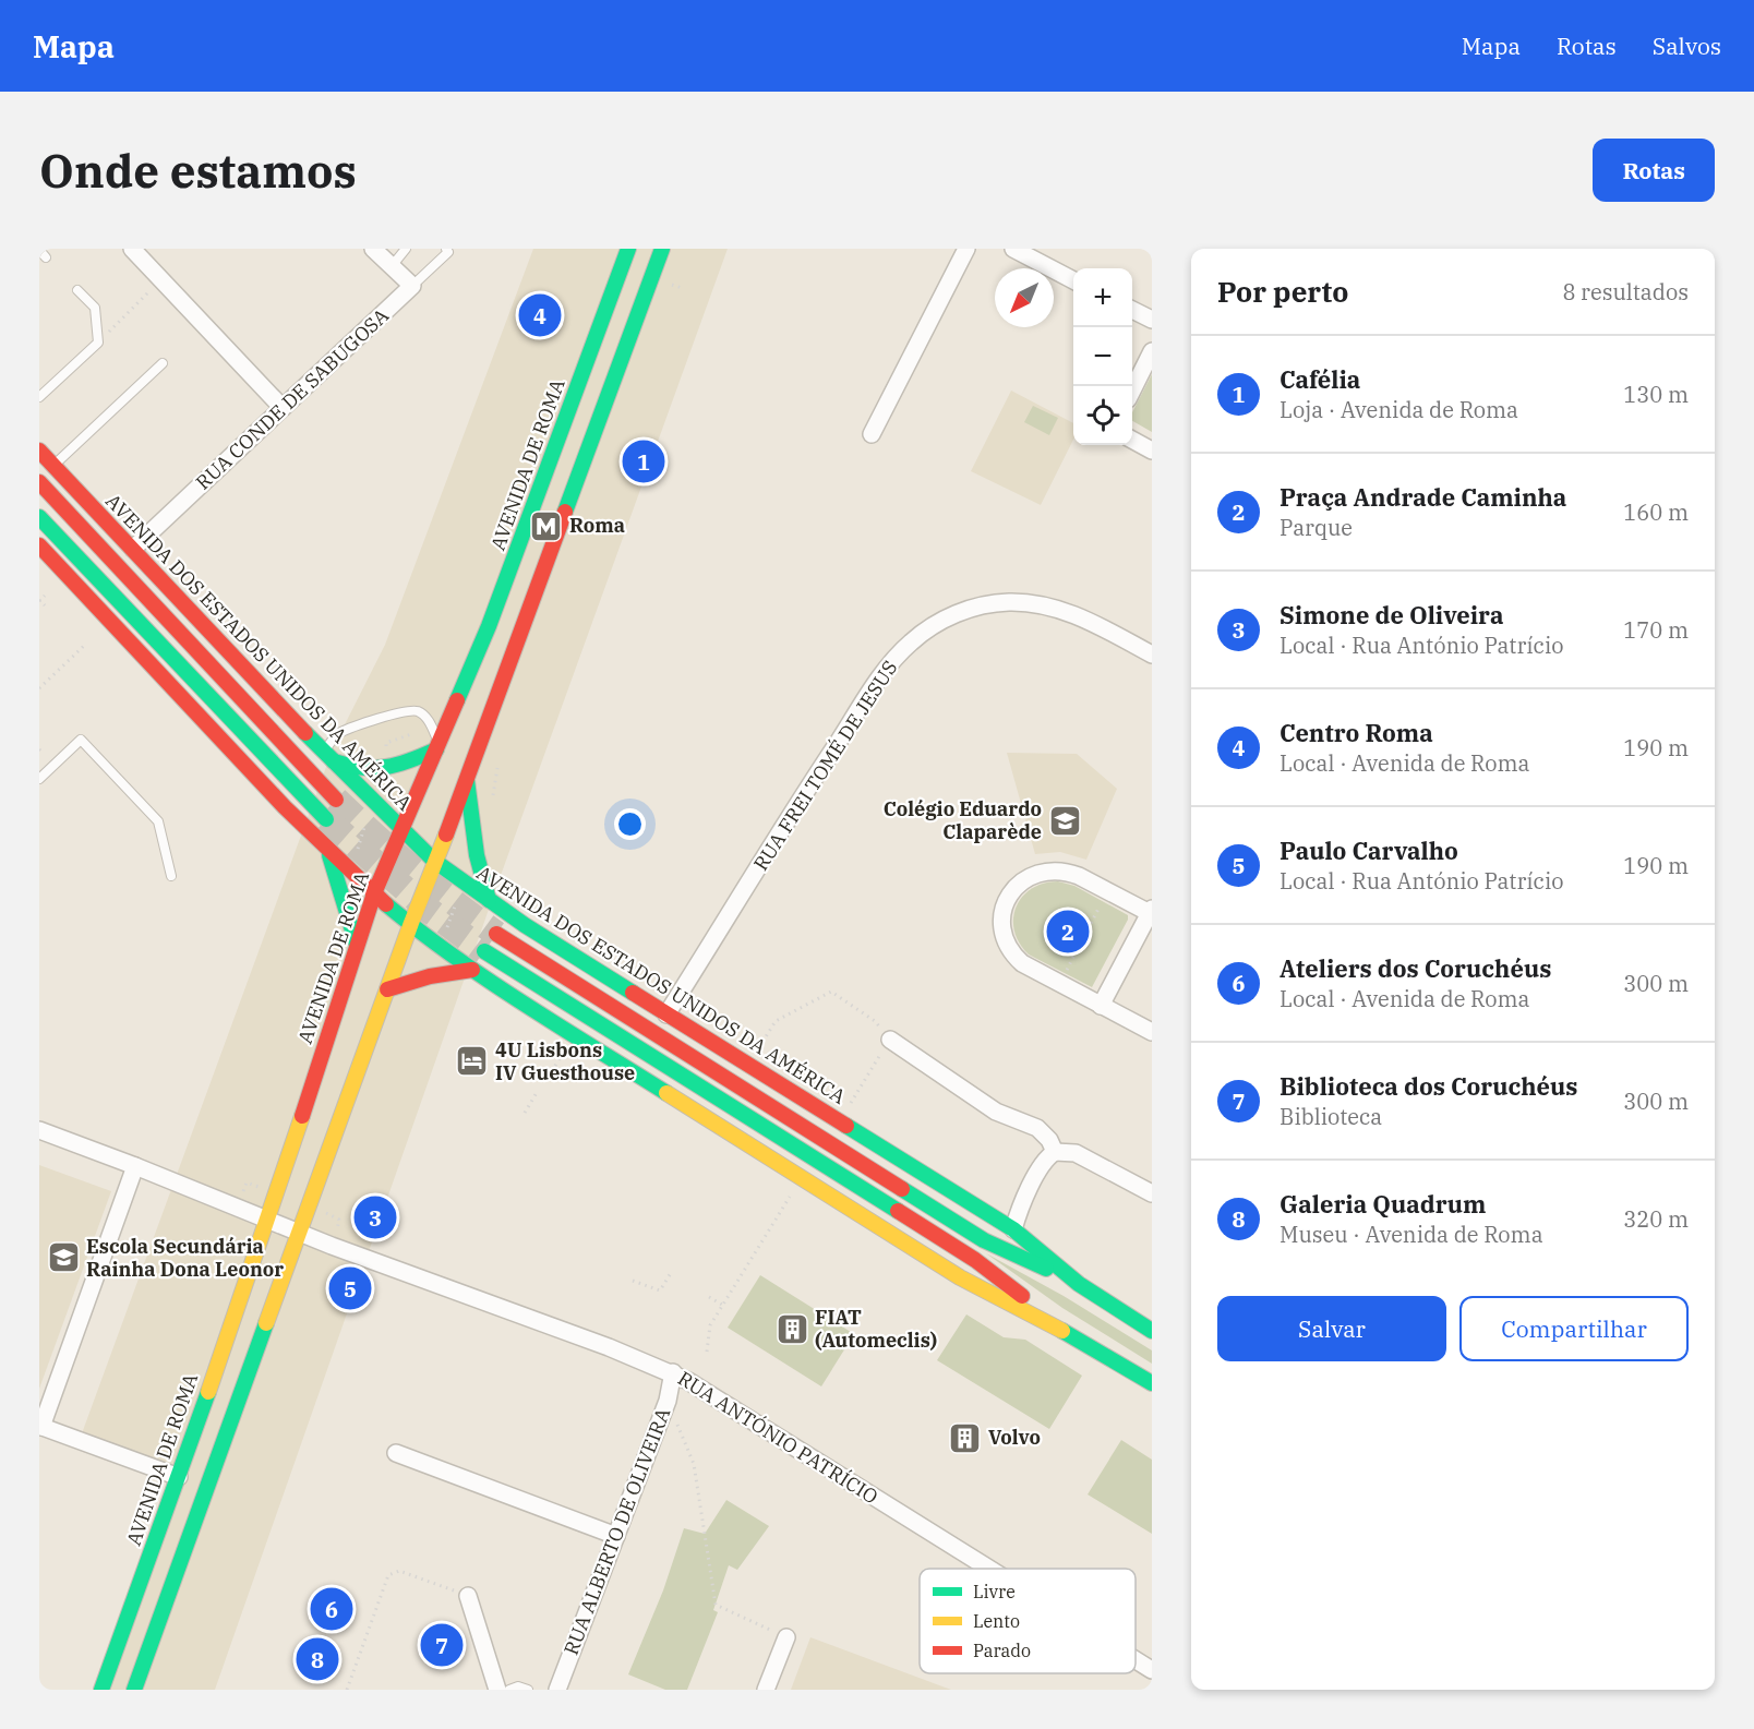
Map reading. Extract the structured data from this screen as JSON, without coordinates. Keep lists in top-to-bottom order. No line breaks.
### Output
{"streets":{"main road":["AVENIDA DE ROMA","AVENIDA DOS ESTADOS UNIDOS DA AMÉRICA"],"street":["RUA CONDE DE SABUGOSA","RUA FREI TOMÉ DE JESUS","RUA ANTÓNIO PATRÍCIO","RUA ALBERTO DE OLIVEIRA"]},"crossings":[["RUA CONDE DE SABUGOSA","AVENIDA DOS ESTADOS UNIDOS DA AMÉRICA"],["AVENIDA DE ROMA","AVENIDA DOS ESTADOS UNIDOS DA AMÉRICA"],["AVENIDA DE ROMA","RUA ANTÓNIO PATRÍCIO"],["AVENIDA DOS ESTADOS UNIDOS DA AMÉRICA","RUA FREI TOMÉ DE JESUS"],["RUA ANTÓNIO PATRÍCIO","RUA ALBERTO DE OLIVEIRA"]],"places":{"metro station":["Roma"],"school or university":["Colégio Eduardo Claparède","Escola Secundária Rainha Dona Leonor"],"hotel":["4U Lisbons IV Guesthouse"],"building":["FIAT (Automeclis)","Volvo"]},"legend":["Livre","Lento","Parado"],"north":"bottom left","page":{"header":"Mapa","nav":["Mapa","Rotas","Salvos"],"buttons":["Rotas",["Salvar","Compartilhar"]],"title":"Onde estamos","heading":["Por perto","8 resultados"],"map_buttons":["+","−"],"pins":["4","1","2","3","5","6","7","8"],"list":[{"mark":"1","name":"Cafélia","note":"Loja · Avenida de Roma","value":"130 m"},{"mark":"2","name":"Praça Andrade Caminha","note":"Parque","value":"160 m"},{"mark":"3","name":"Simone de Oliveira","note":"Local · Rua António Patrício","value":"170 m"},{"mark":"4","name":"Centro Roma","note":"Local · Avenida de Roma","value":"190 m"},{"mark":"5","name":"Paulo Carvalho","note":"Local · Rua António Patrício","value":"190 m"},{"mark":"6","name":"Ateliers dos Coruchéus","note":"Local · Avenida de Roma","value":"300 m"},{"mark":"7","name":"Biblioteca dos Coruchéus","note":"Biblioteca","value":"300 m"},{"mark":"8","name":"Galeria Quadrum","note":"Museu · Avenida de Roma","value":"320 m"}]}}
